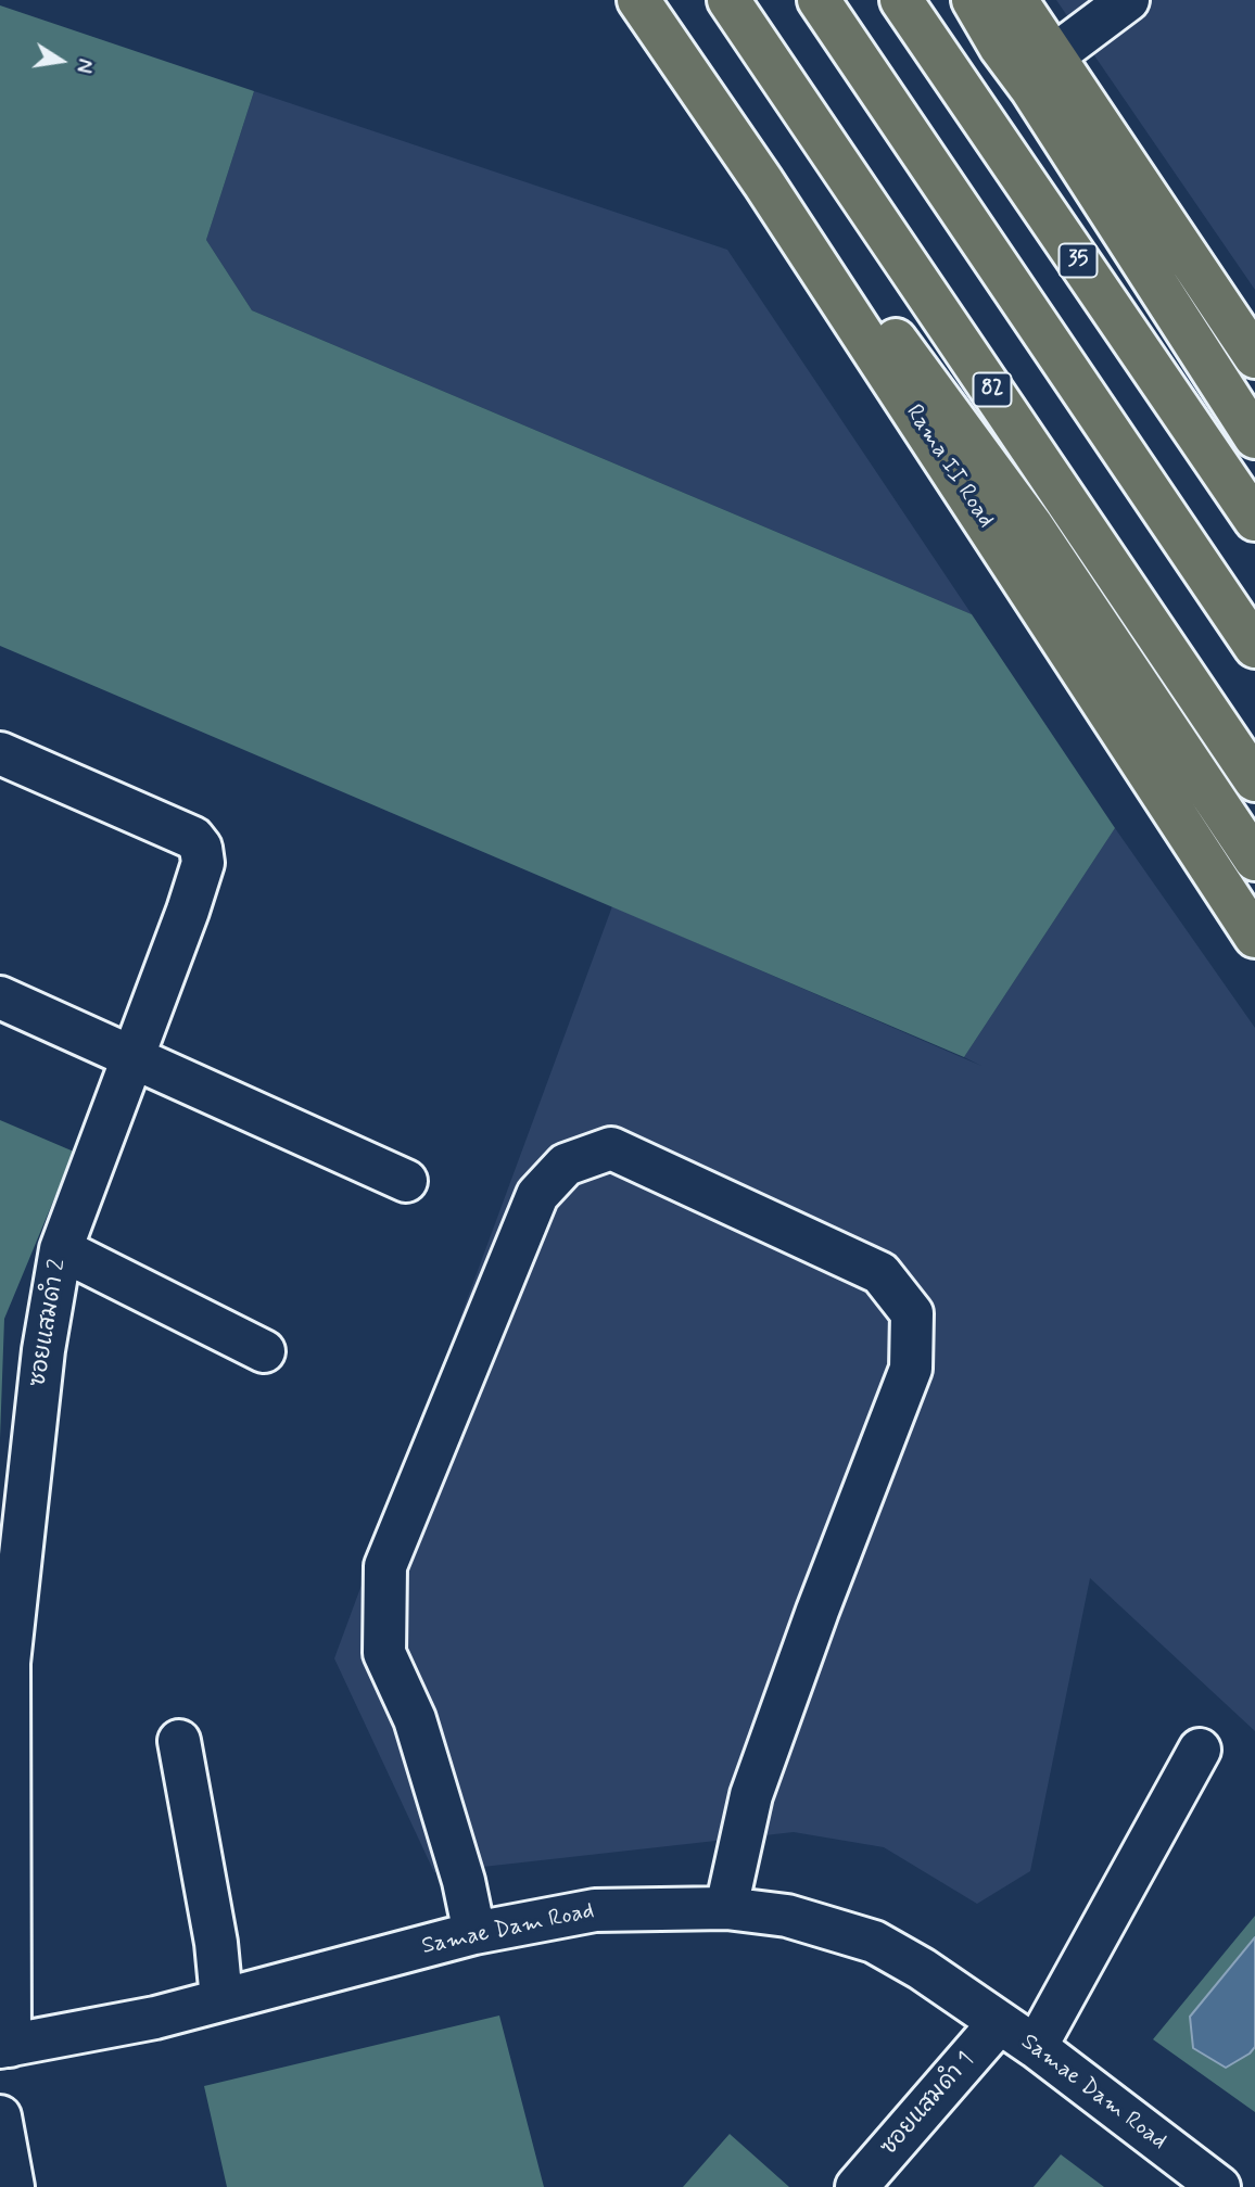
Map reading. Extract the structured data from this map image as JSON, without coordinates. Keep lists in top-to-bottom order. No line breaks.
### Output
{"streets":{"main road":["35","82","Rama II Road"],"street":["ซอยแสมดำ 2","Samae Dam Road","ซอยแสมดำ 1"]},"crossings":[["ซอยแสมดำ 2","Samae Dam Road"],["Samae Dam Road","ซอยแสมดำ 1"]],"north":"right"}
